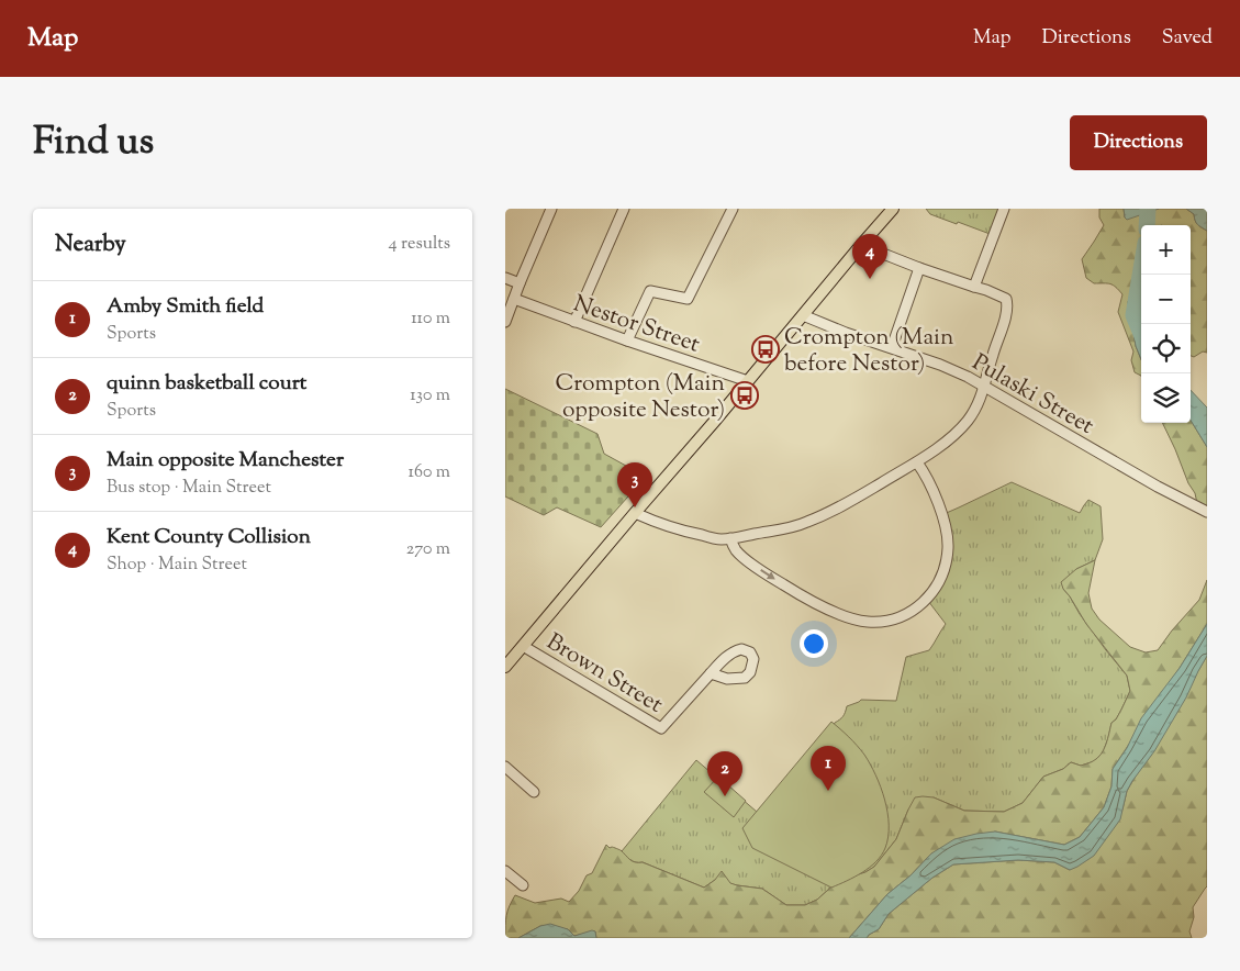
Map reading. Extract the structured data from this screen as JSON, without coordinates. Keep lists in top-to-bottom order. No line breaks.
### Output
{"streets":{"street":["Nestor Street","Pulaski Street","Brown Street"]},"places":{"bus stop":["Crompton (Main before Nestor)","Crompton (Main opposite Nestor)"]},"page":{"header":"Map","nav":["Map","Directions","Saved"],"title":"Find us","buttons":"Directions","heading":["Nearby","4 results"],"map_buttons":["+","−"],"pins":["4","3","1","2"],"list":[{"mark":"1","name":"Amby Smith field","note":"Sports","value":"110 m"},{"mark":"2","name":"quinn basketball court","note":"Sports","value":"130 m"},{"mark":"3","name":"Main opposite Manchester","note":"Bus stop · Main Street","value":"160 m"},{"mark":"4","name":"Kent County Collision","note":"Shop · Main Street","value":"270 m"}]}}
